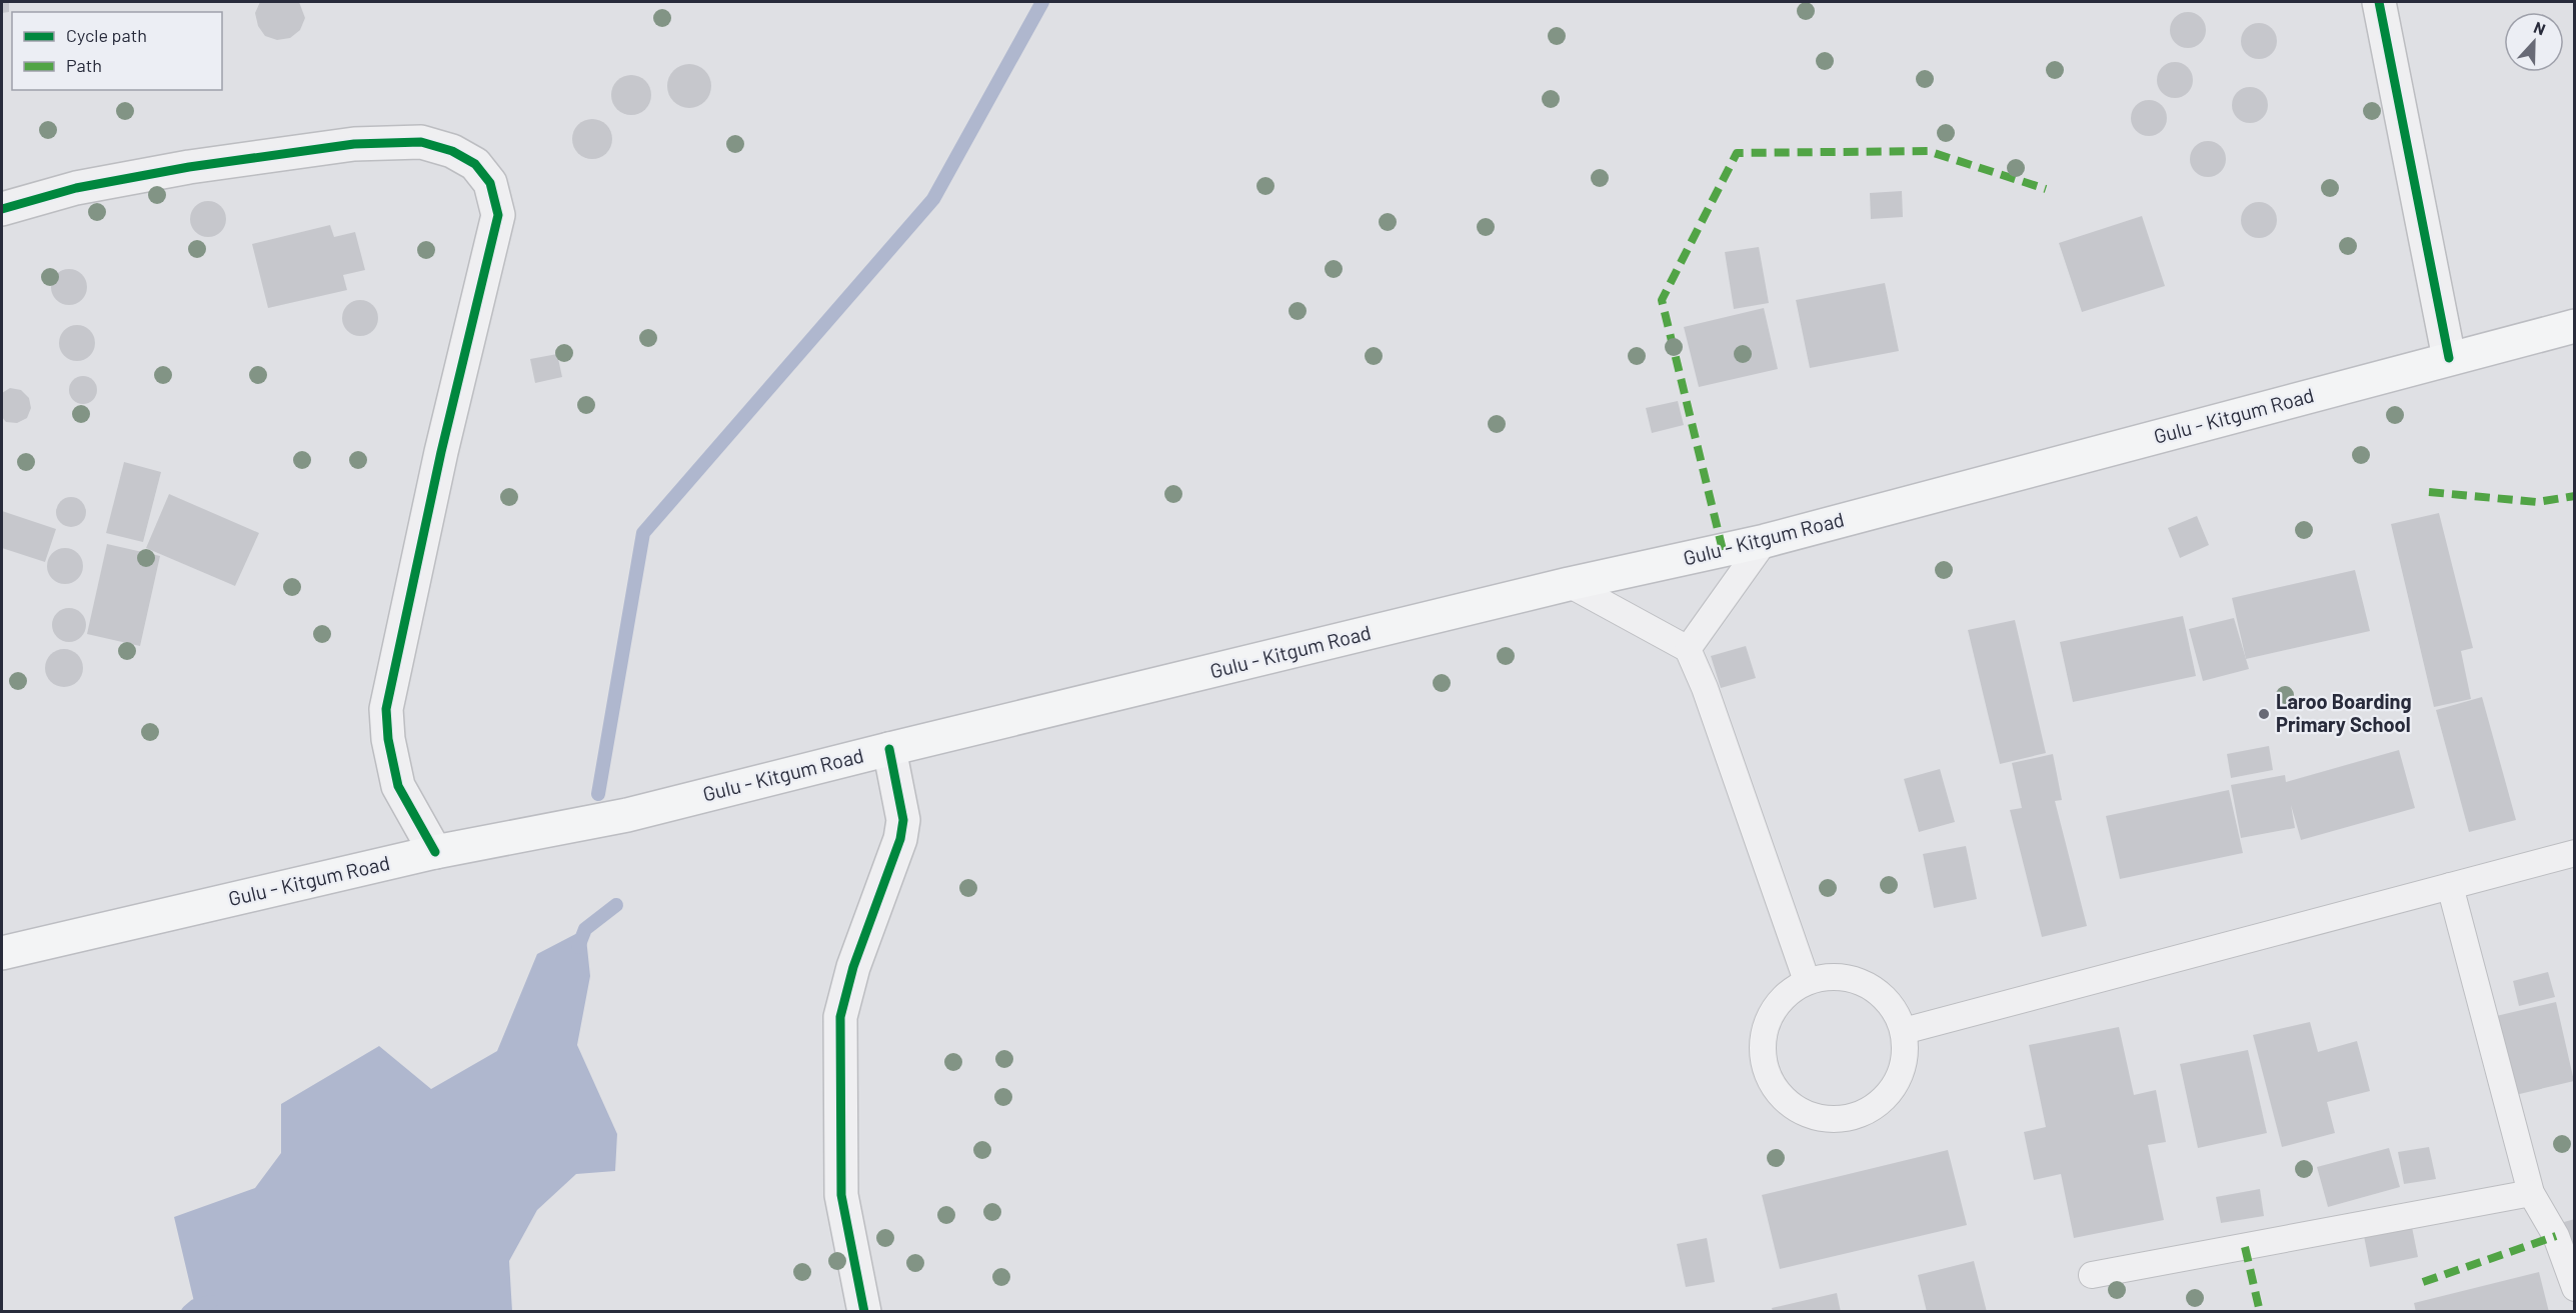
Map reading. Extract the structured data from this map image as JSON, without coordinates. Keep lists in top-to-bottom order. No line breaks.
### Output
{"streets":{"main road":["Gulu - Kitgum Road"]},"places":["Laroo Boarding Primary School"],"legend":["Cycle path","Path"],"north":"top"}
